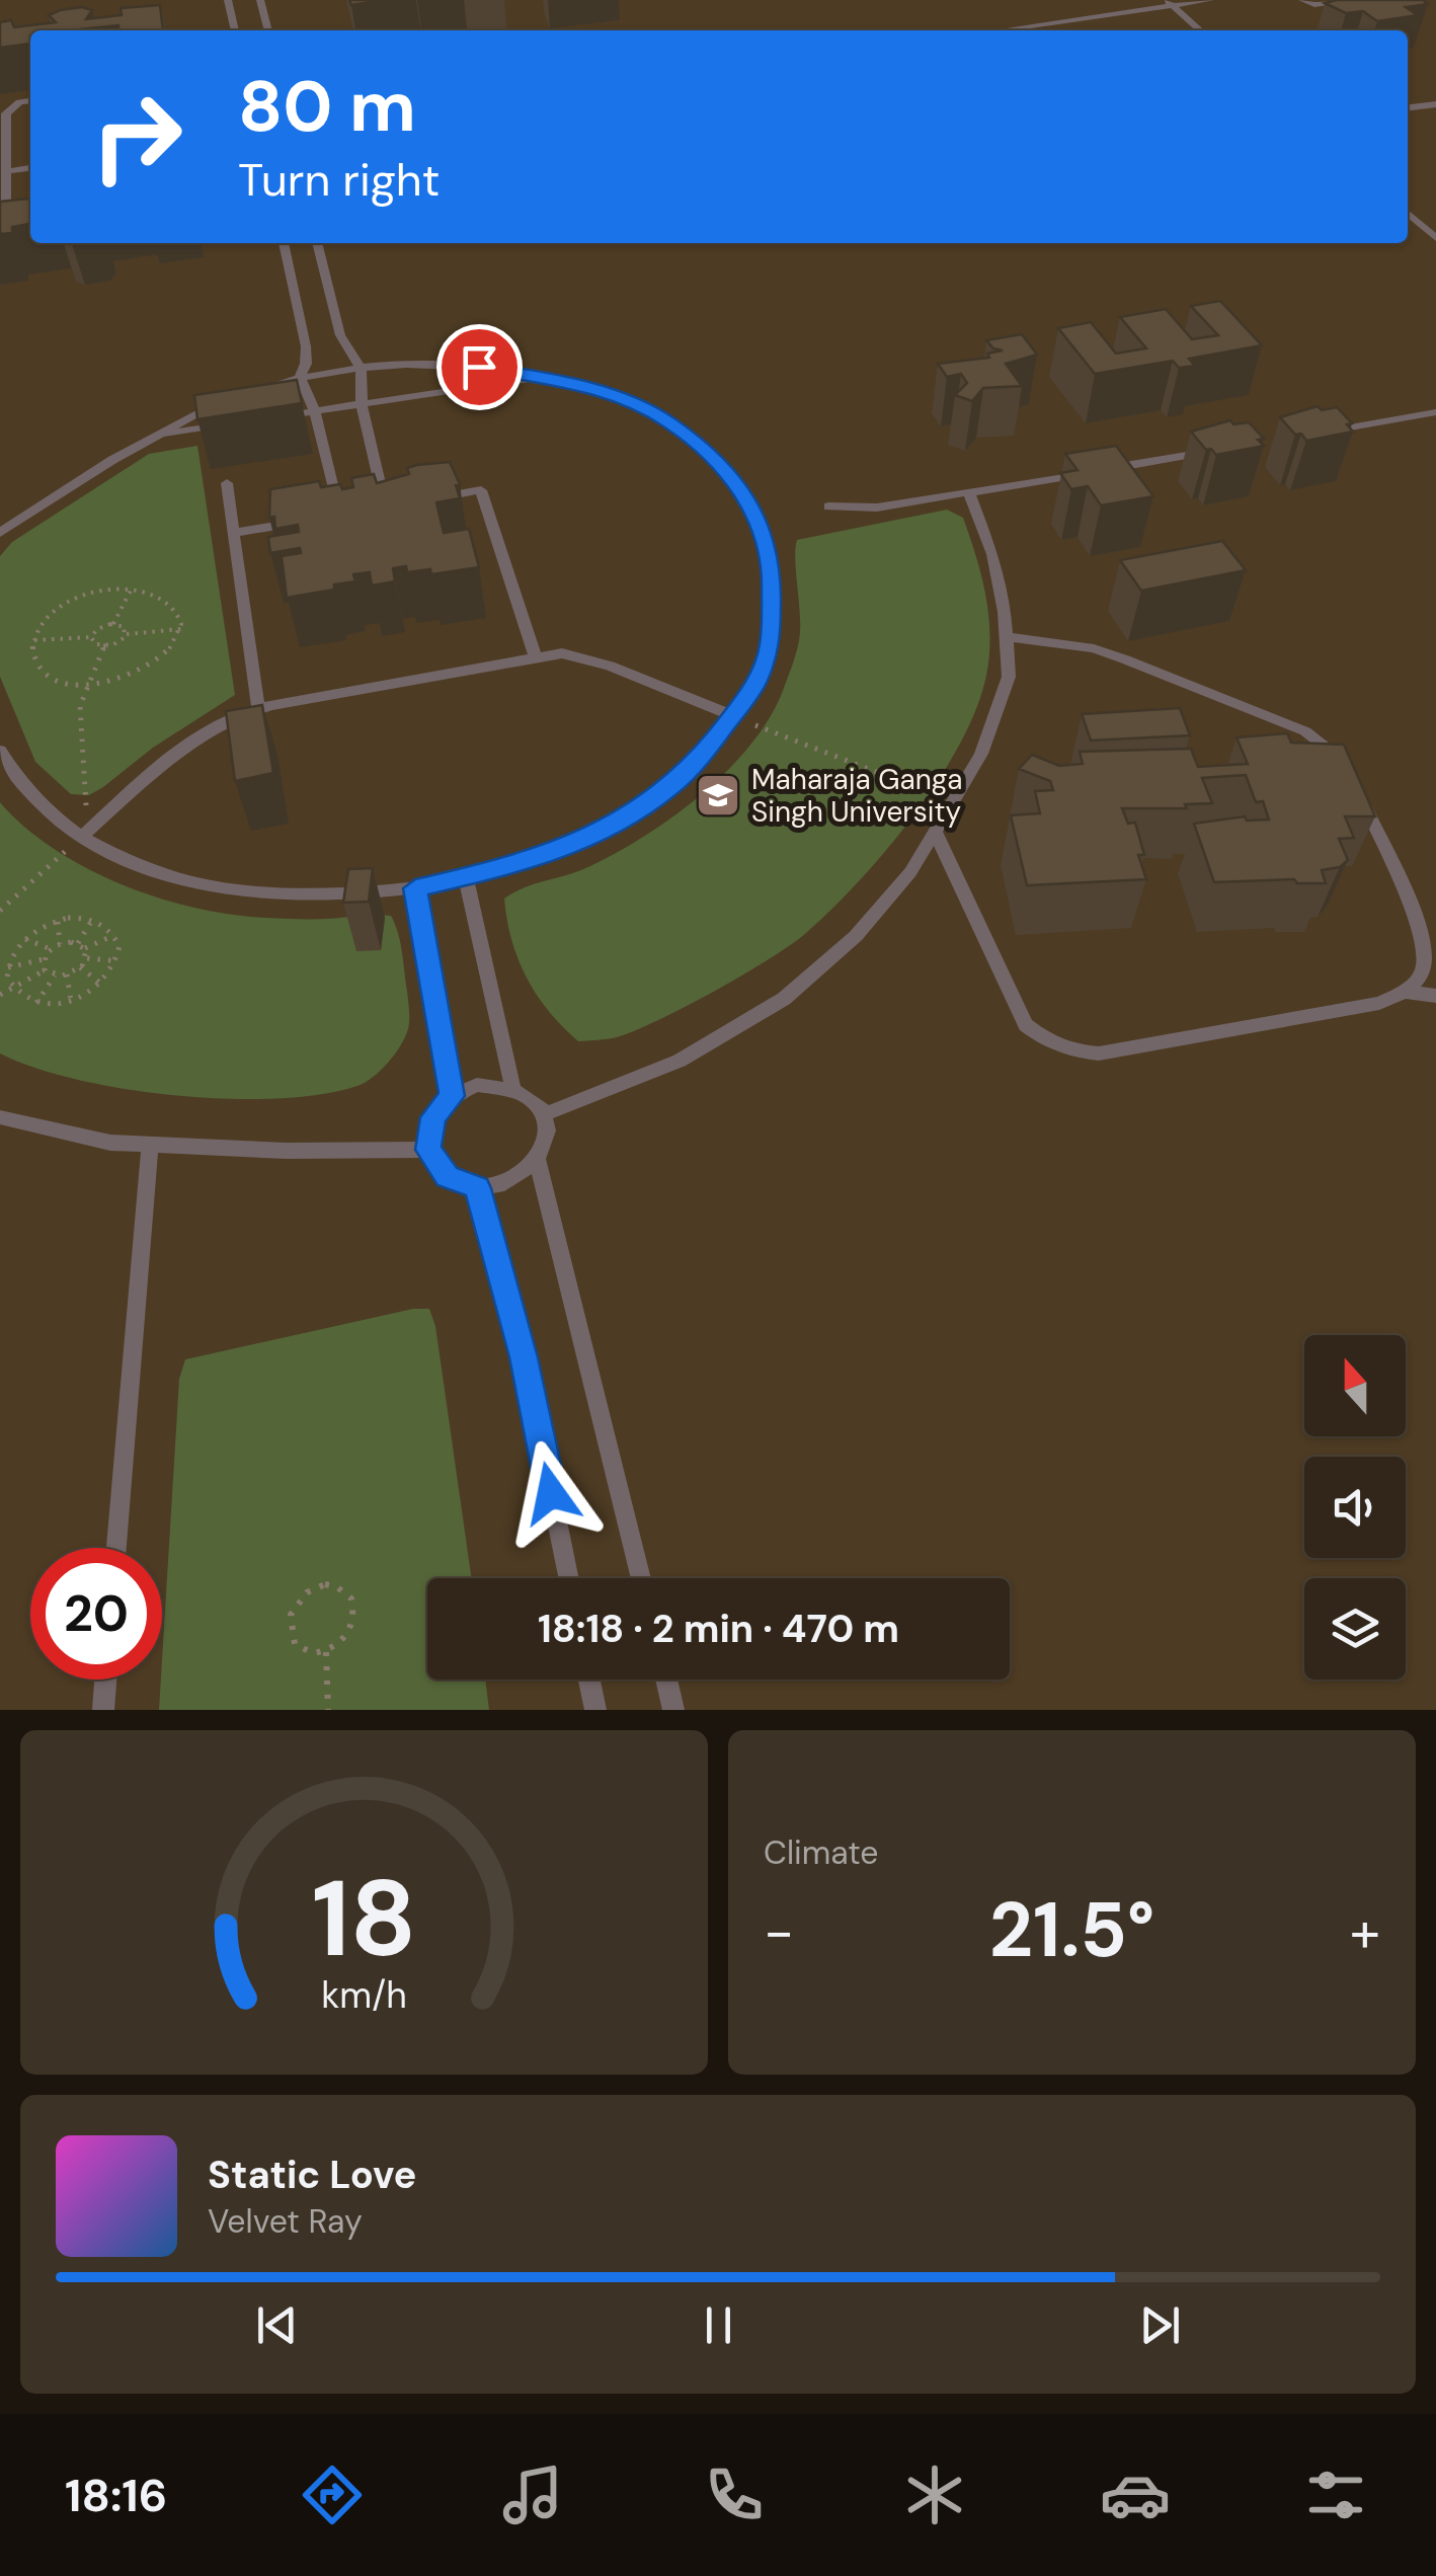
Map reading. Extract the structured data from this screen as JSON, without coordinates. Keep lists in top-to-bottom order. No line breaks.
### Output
{"places":{"school or university":["Maharaja Ganga Singh University"]},"north":"top","page":{"turn":["80 m","Turn right"],"limit":"20","trip":"18:18 · 2 min · 470 m","tile":"Climate","heat":["−","21.5°","+"],"song":["Static Love","Velvet Ray"],"tabs":"18:16","gauge":["18","km/h"]}}
